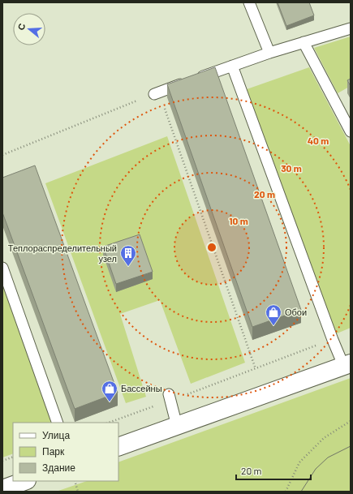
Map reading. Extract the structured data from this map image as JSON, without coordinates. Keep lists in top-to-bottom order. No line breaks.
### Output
{"places":{"building":["Теплораспределительный узел"],"shop":["Обои","Бассейны"]},"legend":["Улица","Парк","Здание"],"scale_bar":"20 m","north":"left","rings":["40 m","30 m","20 m","10 m"]}
